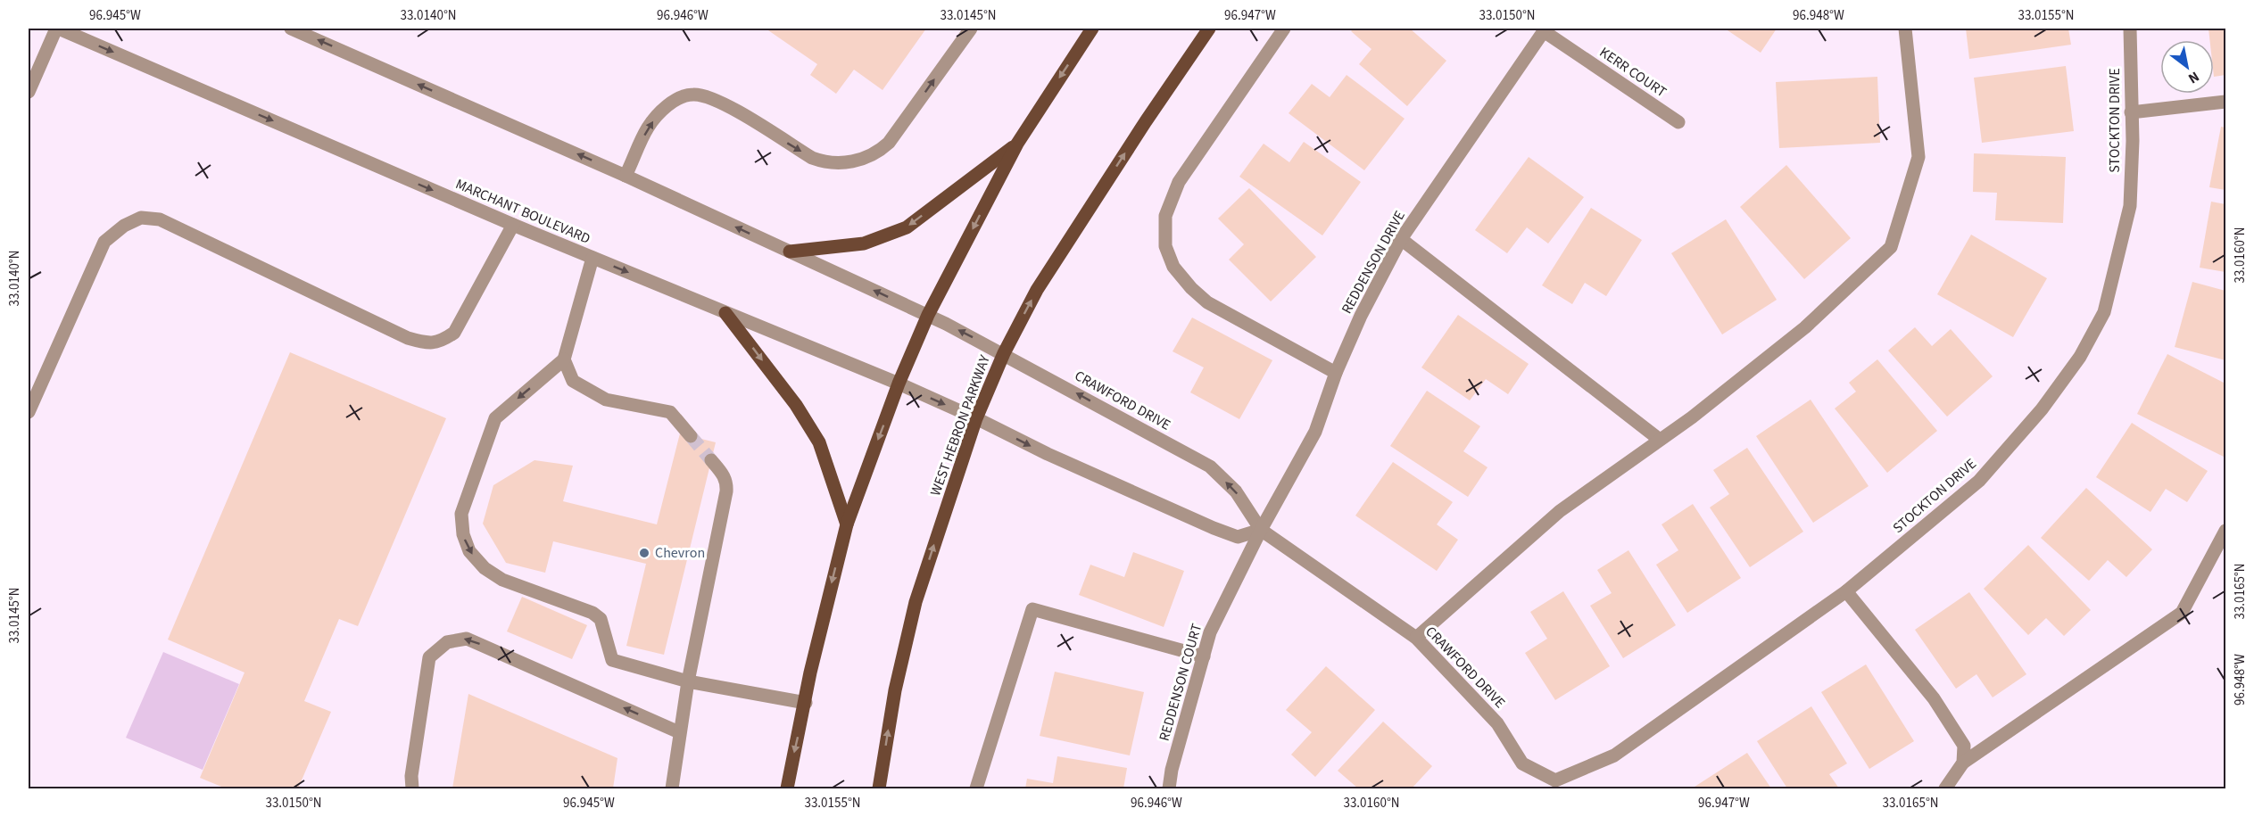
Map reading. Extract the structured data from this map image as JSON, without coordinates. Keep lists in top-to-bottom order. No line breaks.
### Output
{"streets":{"main road":["WEST HEBRON PARKWAY"],"street":["KERR COURT","STOCKTON DRIVE","MARCHANT BOULEVARD","REDDENSON DRIVE","CRAWFORD DRIVE","REDDENSON COURT"]},"crossings":[["KERR COURT","REDDENSON DRIVE"],["STOCKTON DRIVE","CRAWFORD DRIVE"],["MARCHANT BOULEVARD","WEST HEBRON PARKWAY"],["REDDENSON DRIVE","CRAWFORD DRIVE"],["REDDENSON DRIVE","REDDENSON COURT"],["CRAWFORD DRIVE","WEST HEBRON PARKWAY"],["CRAWFORD DRIVE","REDDENSON COURT"]],"places":["Chevron"],"north":"bottom right","coordinates":["96.945°W","33.0140°N","96.946°W","33.0145°N","96.947°W","33.0150°N","96.948°W","33.0155°N","33.0160°N","33.0165°N"]}
